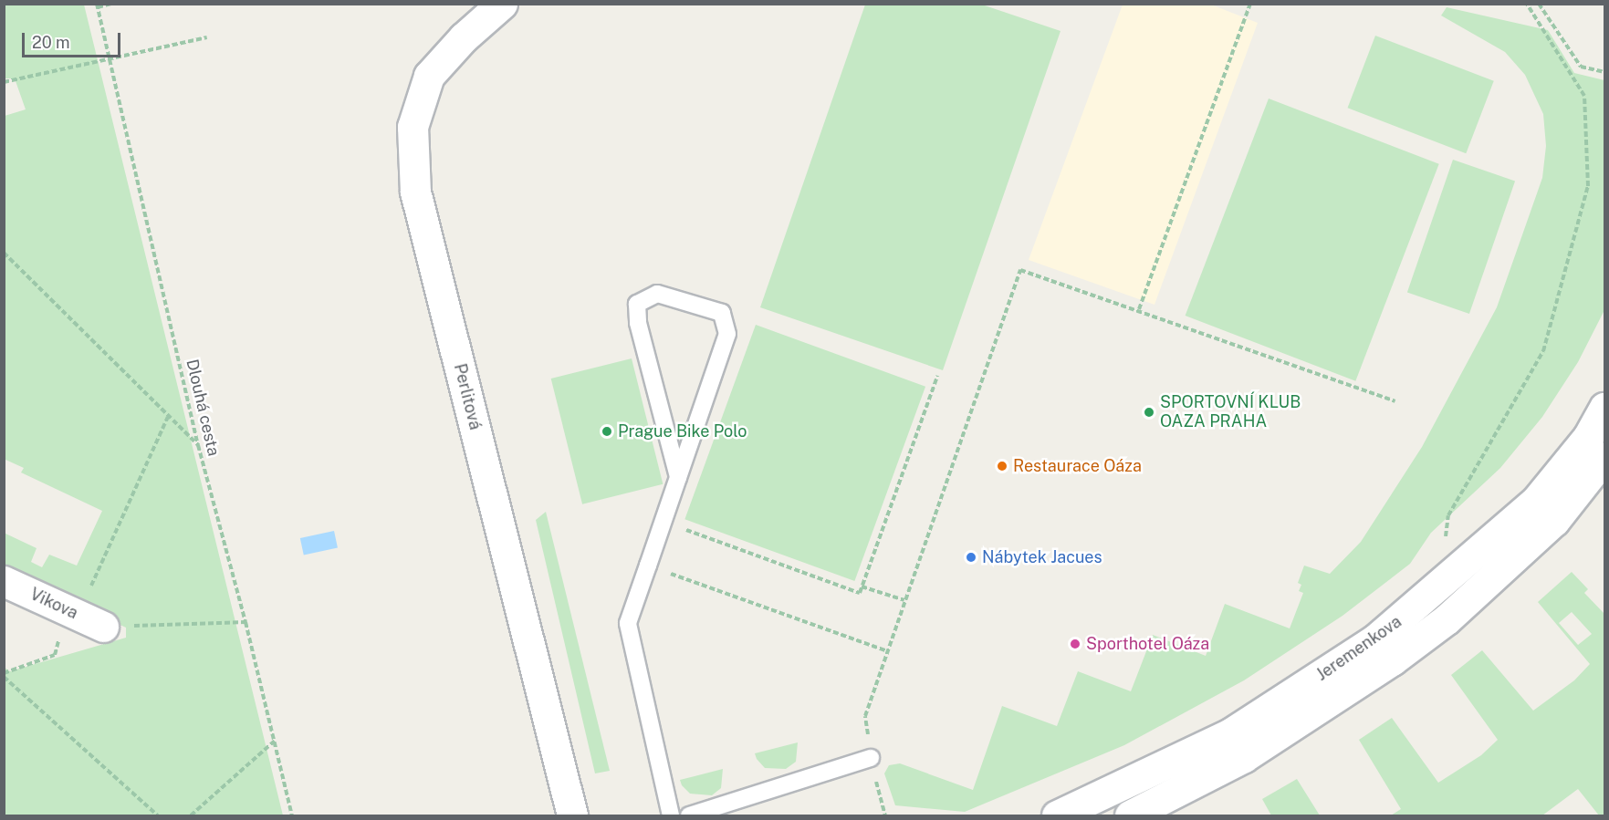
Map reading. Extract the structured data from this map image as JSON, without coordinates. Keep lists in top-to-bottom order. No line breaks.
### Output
{"streets":{"street":["Perlitová","Vikova","Jeremenkova"],"path":["Dlouhá cesta"]},"places":["SPORTOVNÍ KLUB OAZA PRAHA","Prague Bike Polo","Restaurace Oáza","Nábytek Jacues","Sporthotel Oáza"],"scale_bar":"20 m"}
